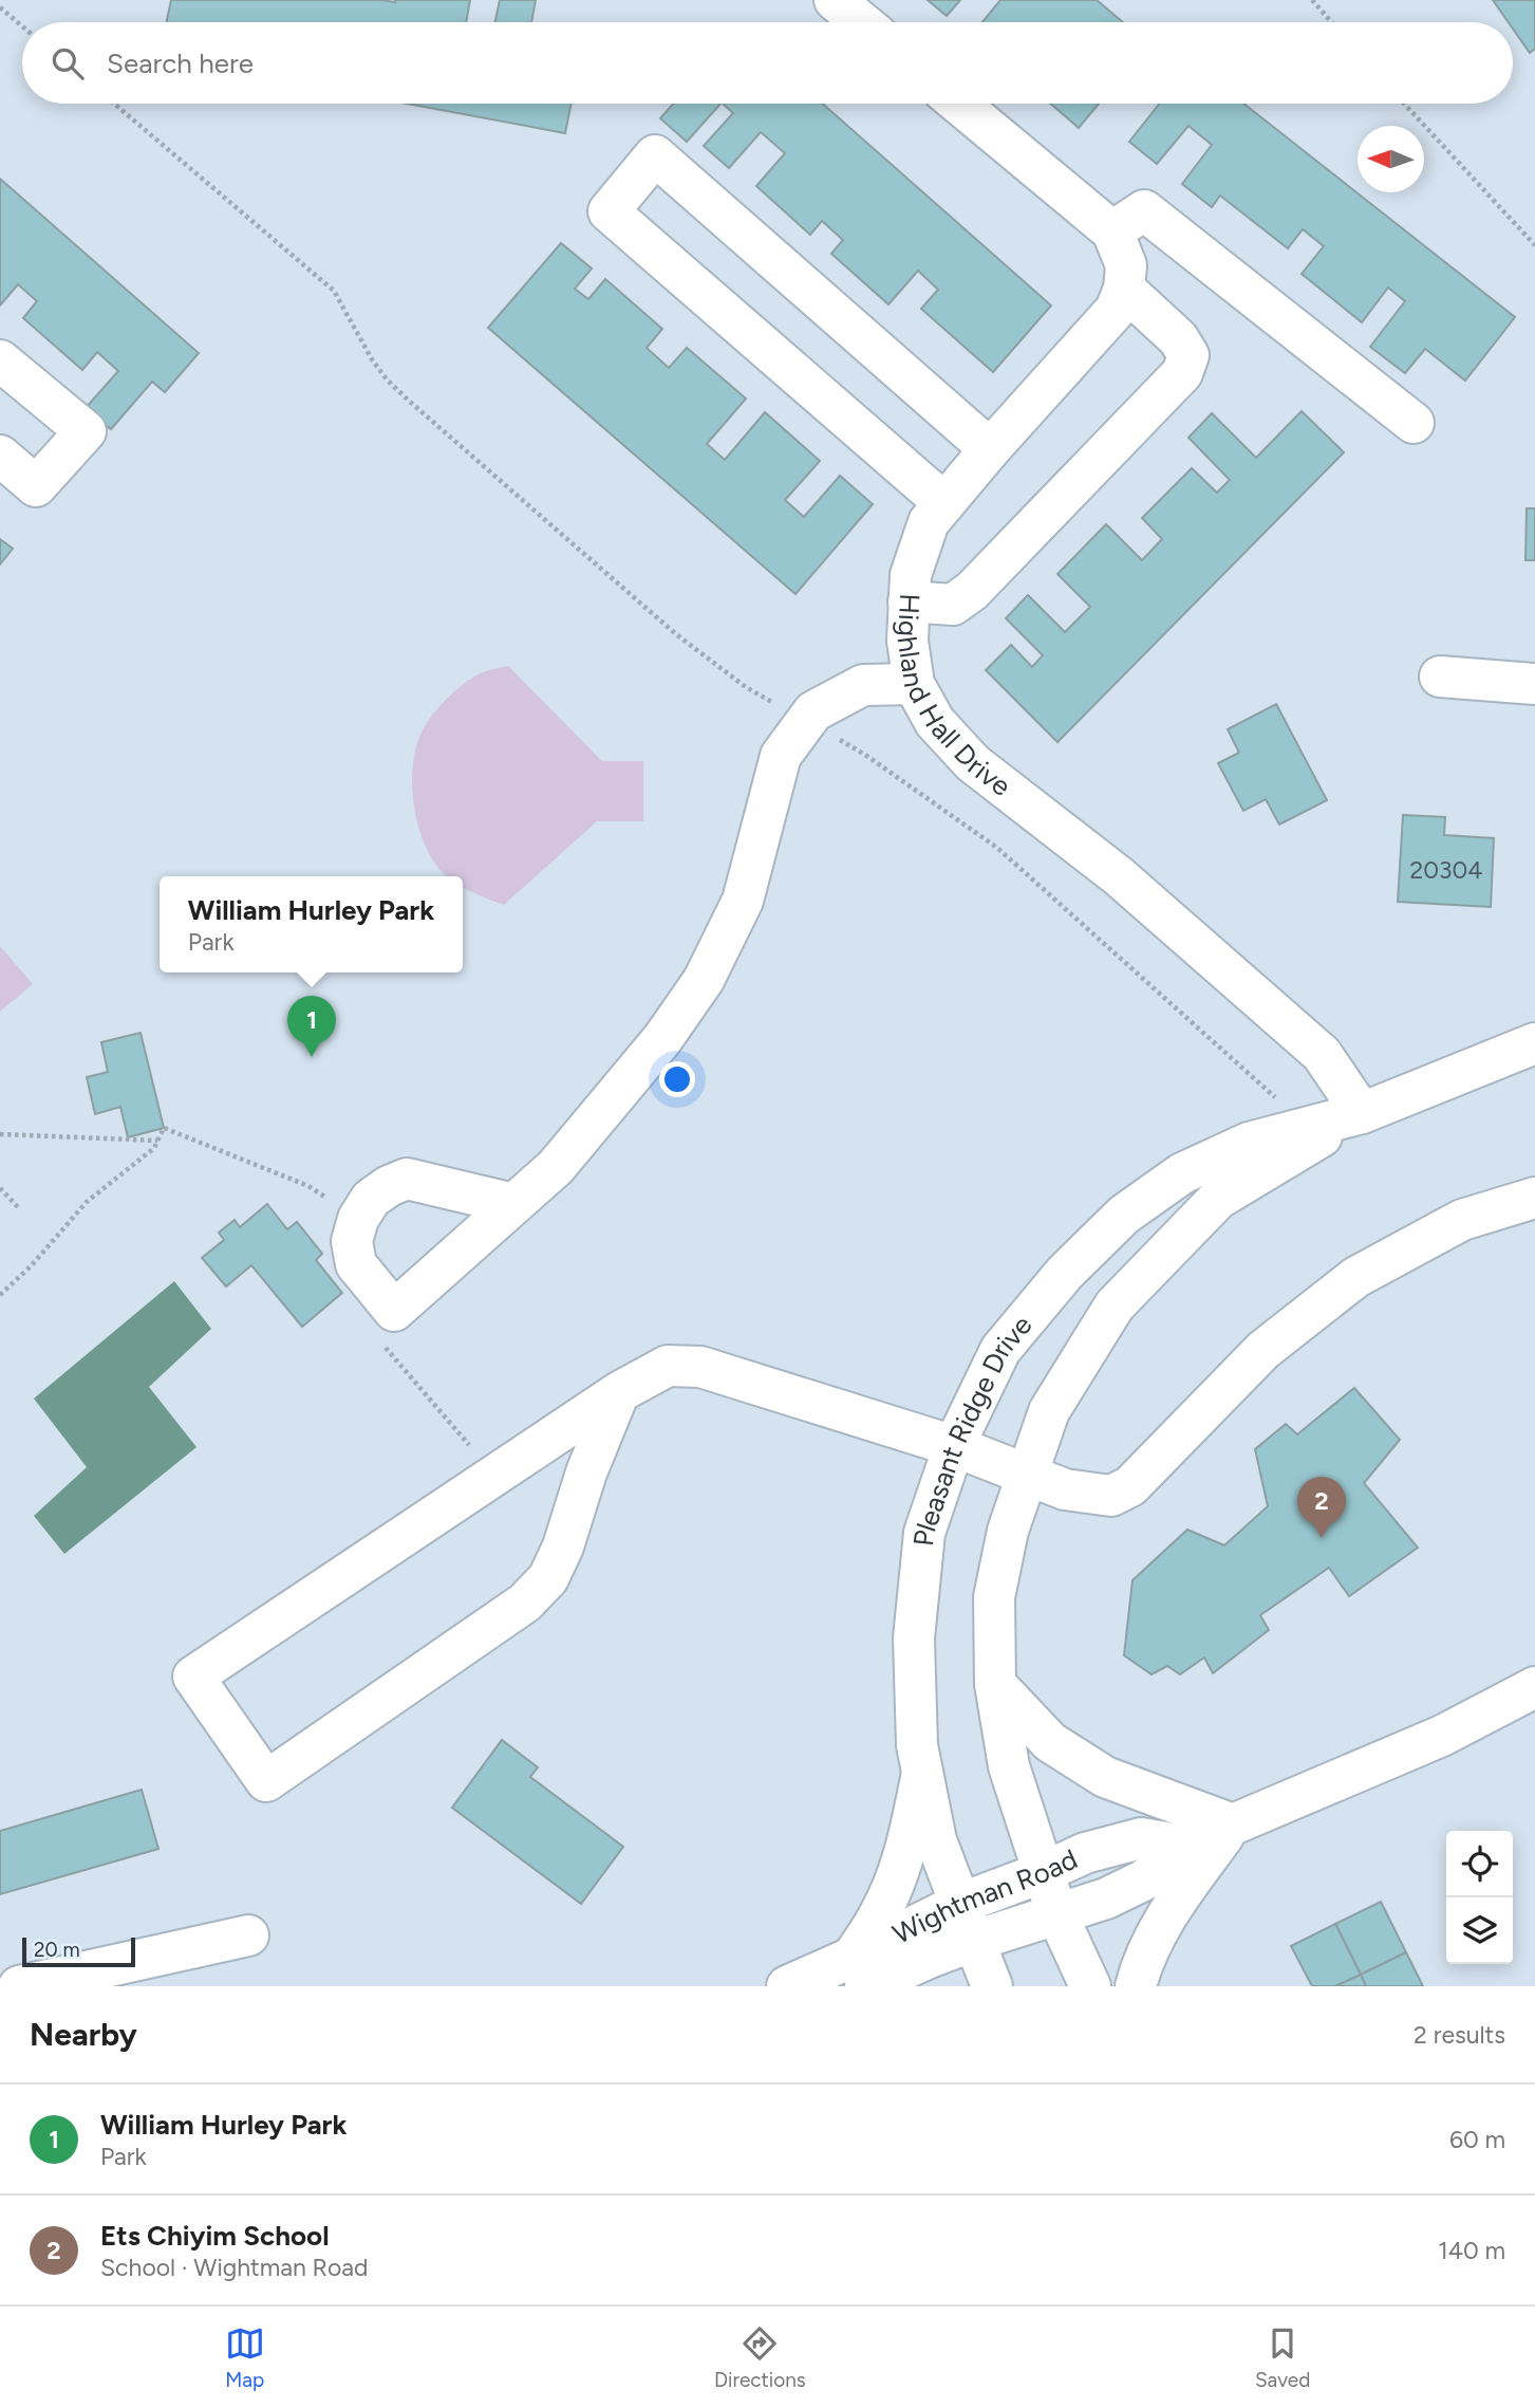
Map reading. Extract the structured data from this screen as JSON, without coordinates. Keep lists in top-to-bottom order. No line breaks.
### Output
{"streets":{"street":["Highland Hall Drive","Pleasant Ridge Drive","Wightman Road"]},"crossings":[["Highland Hall Drive","Pleasant Ridge Drive"],["Pleasant Ridge Drive","Wightman Road"]],"house_numbers":["20304"],"scale_bar":"20 m","north":"left","page":{"search":"Search here","popup":["William Hurley Park","Park"],"pins":["1","2"],"scale":"20 m","heading":["Nearby","2 results"],"list":[{"mark":"1","name":"William Hurley Park","note":"Park","value":"60 m"},{"mark":"2","name":"Ets Chiyim School","note":"School · Wightman Road","value":"140 m"}],"nav":["Map","Directions","Saved"]}}
